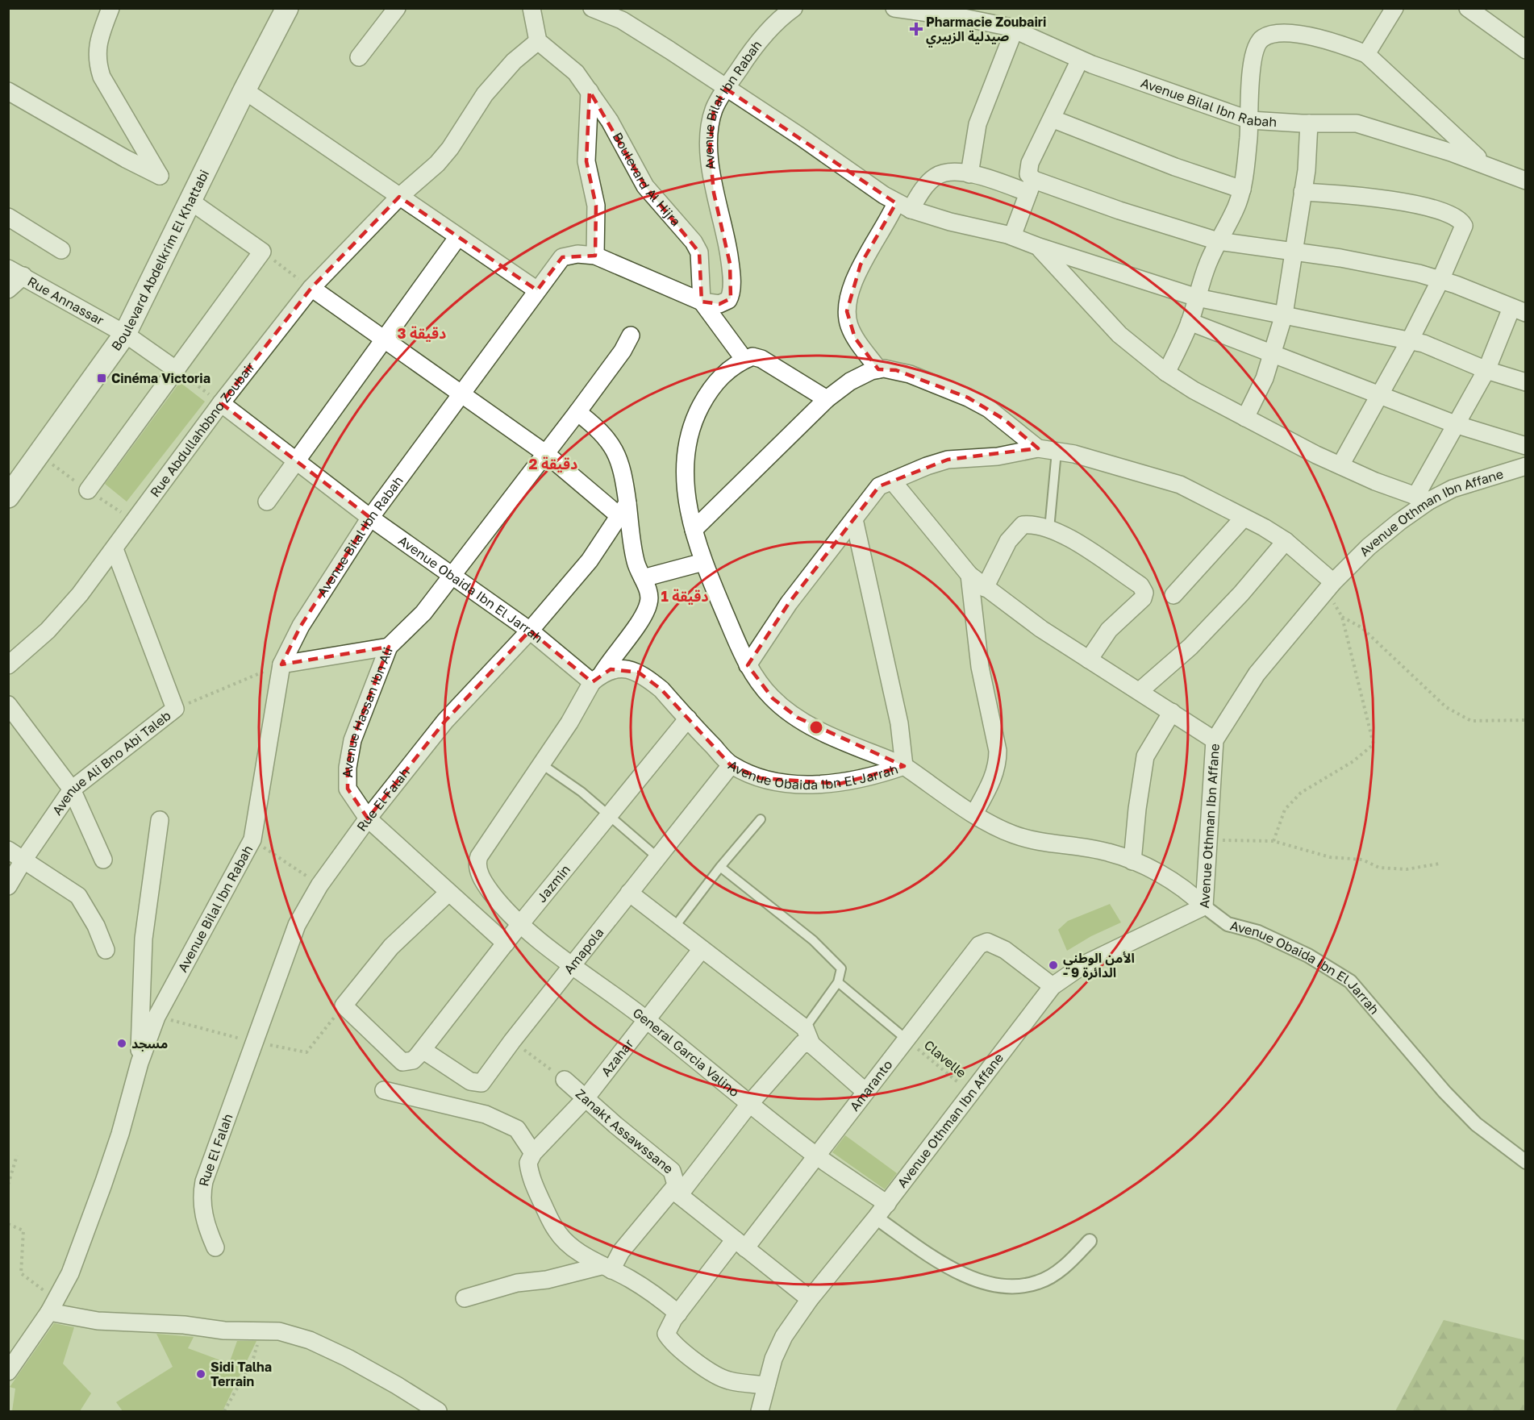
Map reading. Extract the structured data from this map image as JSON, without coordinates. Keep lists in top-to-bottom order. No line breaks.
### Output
{"streets":{"street":["Avenue Bilal Ibn Rabah","Boulevard Al Hijra","Boulevard Abdelkrim El Khattabi","Rue Annassar","Rue Abdullahbbno Zoubair","Avenue Othman Ibn Affane","Avenue Obaida Ibn El Jarrah","Avenue Hassan Ibn Ali","Avenue Ali Bno Abi Taleb","Rue El Falah","Jazmin","Amapola","General Garcia Valino","Azahar","Amaranto","Zanakt Assawssane"],"path":["Clavelle"]},"crossings":[["Avenue Bilal Ibn Rabah","Boulevard Al Hijra"],["Avenue Bilal Ibn Rabah","Avenue Obaida Ibn El Jarrah"],["Avenue Bilal Ibn Rabah","Avenue Ali Bno Abi Taleb"],["Boulevard Al Hijra","Rue Abdullahbbno Zoubair"],["Boulevard Abdelkrim El Khattabi","Rue Annassar"],["Rue Abdullahbbno Zoubair","Avenue Obaida Ibn El Jarrah"],["Avenue Othman Ibn Affane","Avenue Obaida Ibn El Jarrah"],["Avenue Othman Ibn Affane","General Garcia Valino"],["Avenue Othman Ibn Affane","Clavelle"],["Avenue Othman Ibn Affane","Amaranto"],["Avenue Othman Ibn Affane","Zanakt Assawssane"],["Avenue Obaida Ibn El Jarrah","Avenue Hassan Ibn Ali"],["Avenue Obaida Ibn El Jarrah","Rue El Falah"],["Avenue Obaida Ibn El Jarrah","Jazmin"],["Avenue Obaida Ibn El Jarrah","Amapola"],["Avenue Obaida Ibn El Jarrah","General Garcia Valino"],["Avenue Hassan Ibn Ali","Rue El Falah"],["Avenue Hassan Ibn Ali","Jazmin"],["Rue El Falah","General Garcia Valino"],["Jazmin","Amapola"],["Jazmin","General Garcia Valino"],["Amapola","General Garcia Valino"],["Amapola","Zanakt Assawssane"],["General Garcia Valino","Azahar"],["General Garcia Valino","Amaranto"],["Azahar","Zanakt Assawssane"],["Clavelle","Amaranto"],["Amaranto","Zanakt Assawssane"]],"places":{"health":["Pharmacie Zoubairi صيدلية الزبيري"],"transit":["Cinéma Victoria"],"other":["الأمن الوطني - الدائرة 9","مسجد","Sidi Talha Terrain"]},"rings":["3 دقيقة","2 دقيقة","1 دقيقة"]}
